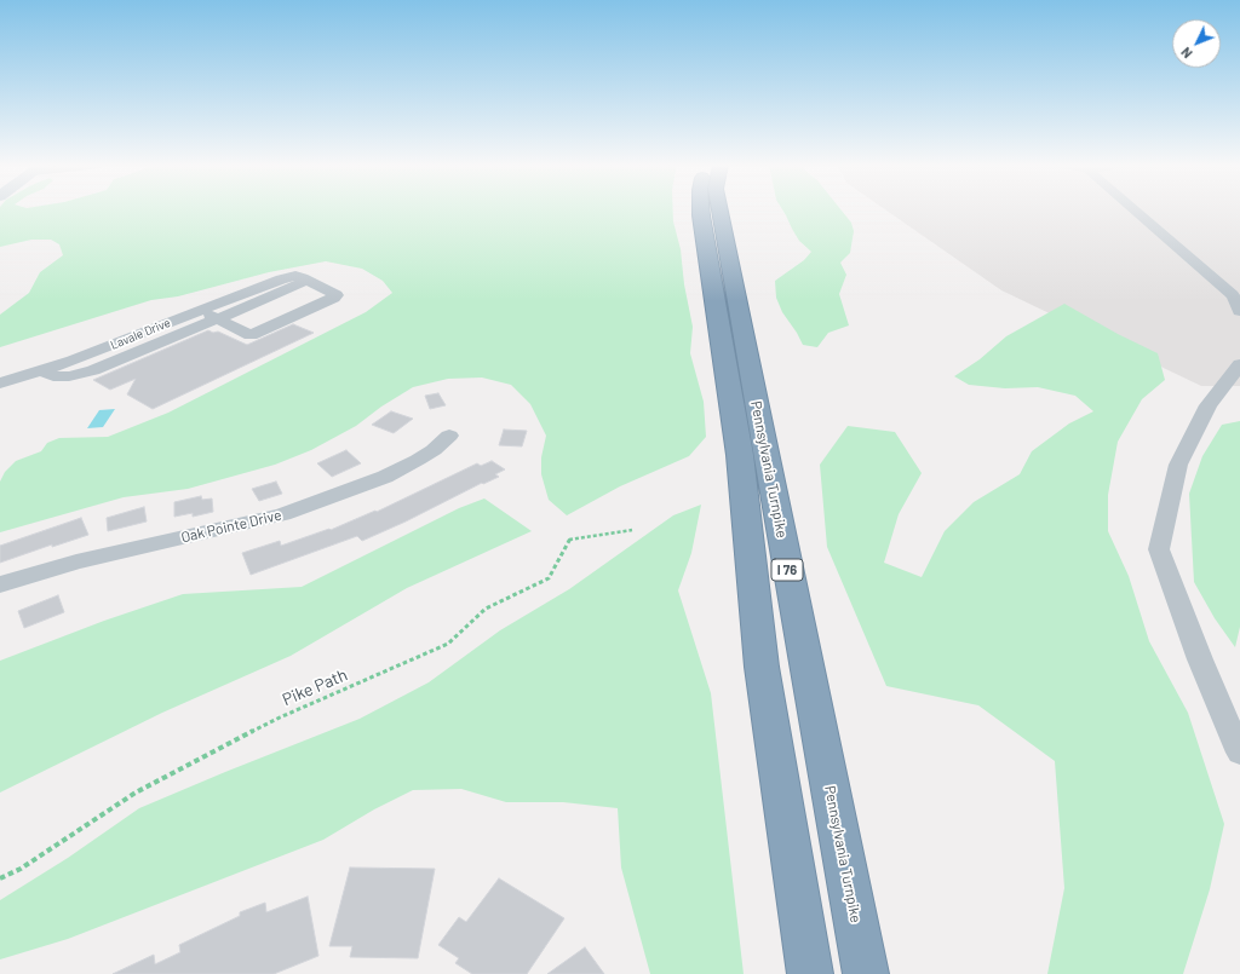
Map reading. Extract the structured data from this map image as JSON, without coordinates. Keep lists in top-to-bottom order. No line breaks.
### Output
{"streets":{"highway":["Pennsylvania Turnpike","I 76"],"street":["Lavale Drive","Oak Pointe Drive"],"path":["Pike Path"]},"north":"bottom left"}
